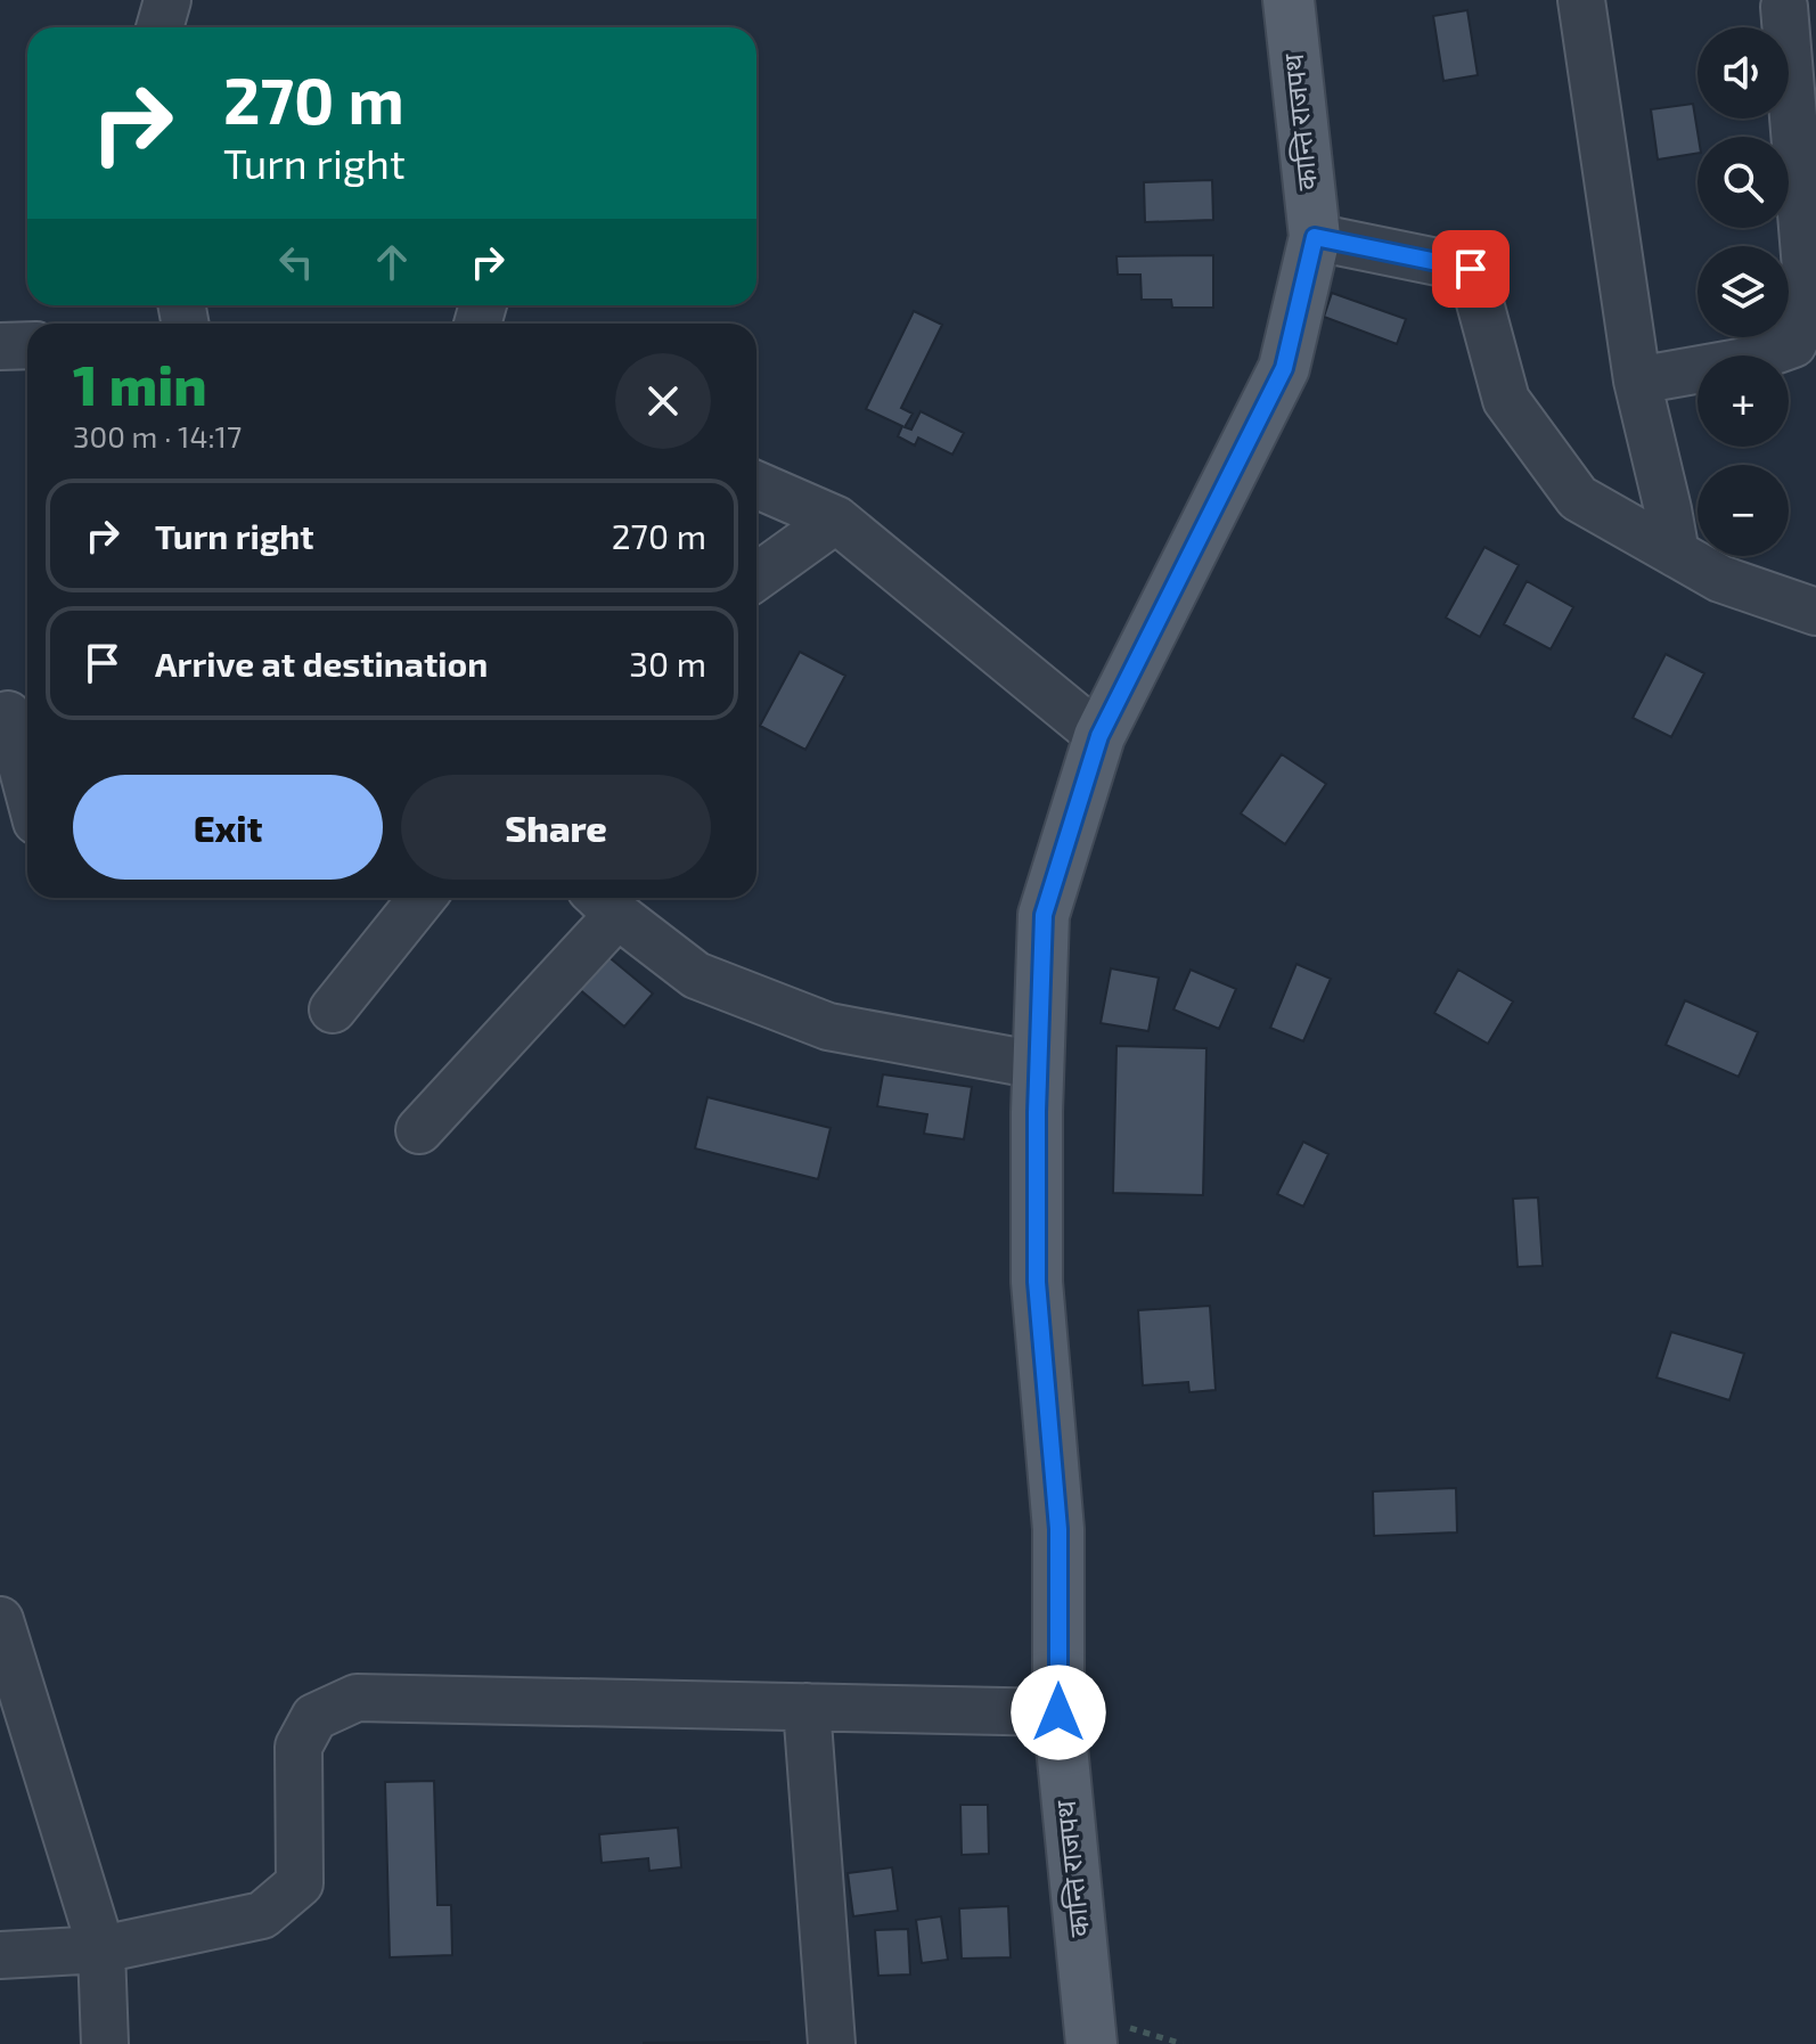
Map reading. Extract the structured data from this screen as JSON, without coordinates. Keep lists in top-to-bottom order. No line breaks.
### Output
{"streets":{"main road":["कान्ति राजपथ"]},"page":{"map_buttons":["+","−"],"turn":["270 m","Turn right"],"heading":["1 min","300 m · 14:17"],"list":[{"name":"Turn right","value":"270 m"},{"name":"Arrive at destination","value":"30 m"}],"buttons":["Exit","Share"]}}
